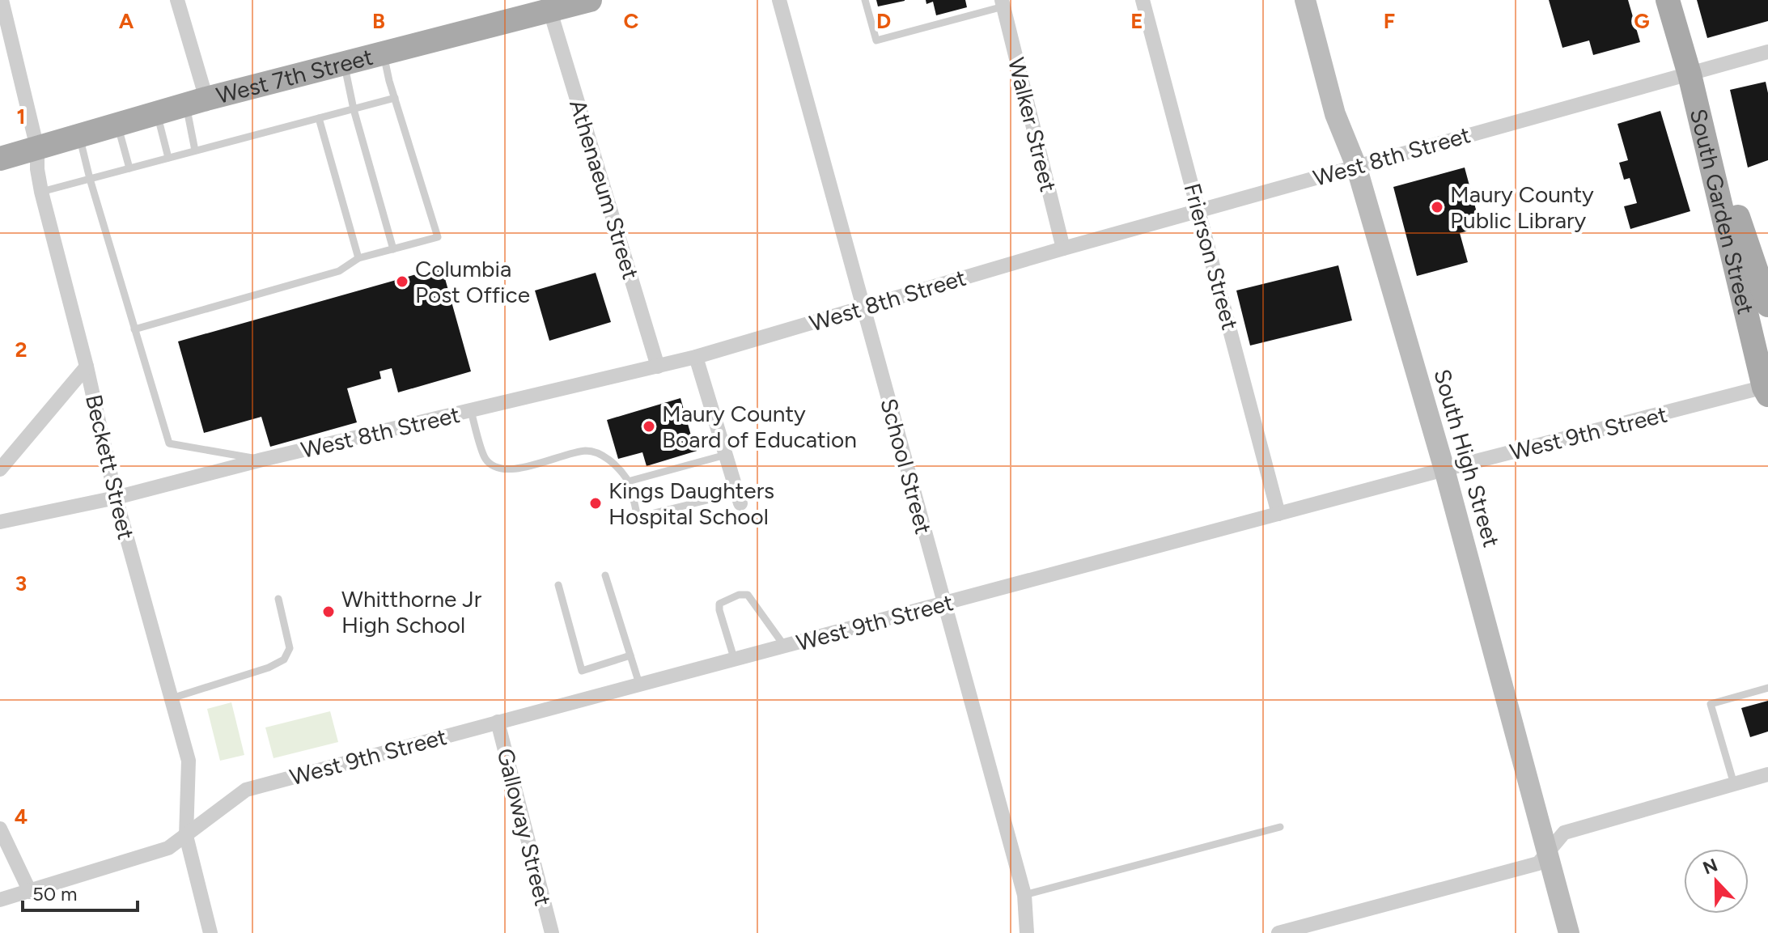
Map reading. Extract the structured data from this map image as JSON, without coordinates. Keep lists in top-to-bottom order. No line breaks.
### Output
{"streets":{"main road":["West 7th Street","South Garden Street"],"street":["Walker Street","West 8th Street","Athenaeum Street","Frierson Street","West 9th Street","South High Street","School Street","Beckett Street","Galloway Street"]},"crossings":[["West 7th Street","Athenaeum Street"],["West 7th Street","Beckett Street"],["Walker Street","West 8th Street"],["West 8th Street","Athenaeum Street"],["West 8th Street","South Garden Street"],["West 8th Street","Frierson Street"],["West 8th Street","South High Street"],["West 8th Street","School Street"],["West 8th Street","Beckett Street"],["South Garden Street","West 9th Street"],["Frierson Street","West 9th Street"],["West 9th Street","South High Street"],["West 9th Street","School Street"],["West 9th Street","Beckett Street"],["West 9th Street","Galloway Street"]],"places":["Maury County Public Library","Columbia Post Office","Maury County Board of Education","Kings Daughters Hospital School","Whitthorne Jr High School"],"scale_bar":"50 m","north":"top","grid":{"columns":["A","B","C","D","E","F","G"],"rows":["1","2","3","4"]}}
